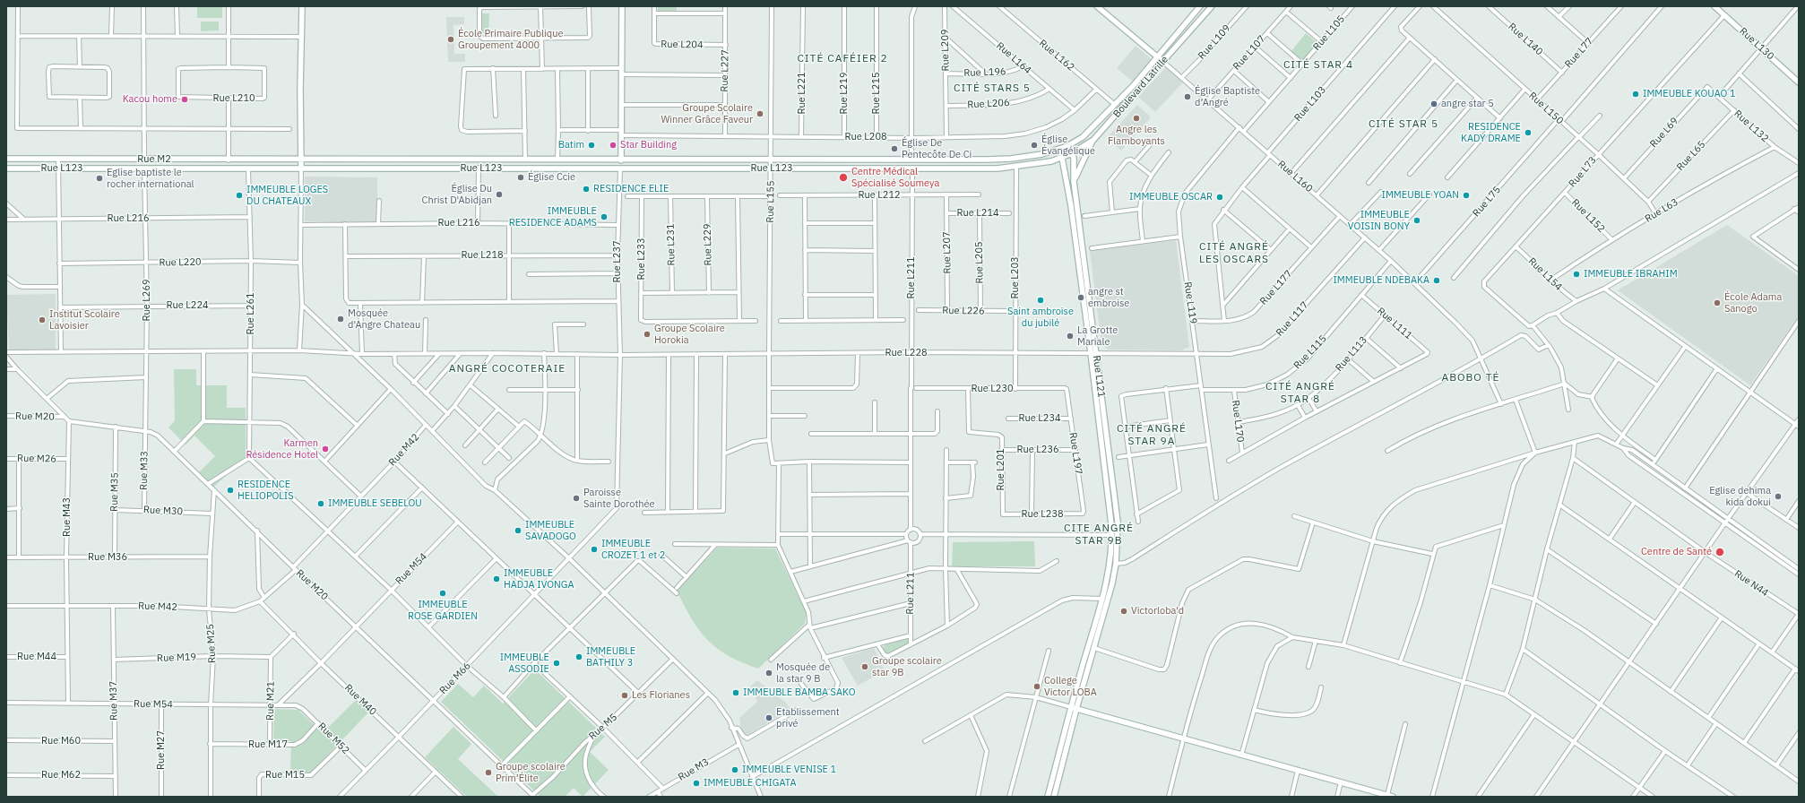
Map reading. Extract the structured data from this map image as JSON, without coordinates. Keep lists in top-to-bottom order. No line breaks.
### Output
{"streets":{"main road":["Rue L130","Boulevard Latrille","Rue M2","Rue L123","Rue L160","Rue L121"],"street":["Rue L105","Rue L140","Rue L109","Rue L204","Rue L209","Rue L107","Rue L77","Rue L162","Rue L164","Rue L227","Rue L196","Rue L221","Rue L219","Rue L215","Rue L210","Rue L206","Rue L103","Rue L150","Rue L132","Rue L69","Rue L208","Rue L65","Rue L73","Rue L212","Rue L155","Rue L75","Rue L63","Rue L214","Rue L152","Rue L216","Rue L231","Rue L229","Rue L207","Rue L218","Rue L233","Rue L237","Rue L220","Rue L205","Rue L154","Rue L211","Rue L203","Rue L177","Rue L269","Rue L119","Rue L224","Rue L226","Rue L261","Rue L117","Rue L111","Rue L115","Rue L228","Rue L113","Rue L230","Rue M20","Rue L234","Rue L170","Rue M42","Rue L236","Rue L197","Rue M26","Rue L201","Rue M33","Rue M35","Rue M30","Rue L238","Rue M43","Rue M36","Rue M54","Rue N44","Rue M25","Rue M44","Rue M19","Rue M66","Rue M40","Rue M37","Rue M21","Rue M5","Rue M52","Rue M60","Rue M17","Rue M27","Rue M3","Rue M62","Rue M15"]},"crossings":[["Rue L105","Rue L160"],["Rue L140","Rue L77"],["Rue L109","Rue L160"],["Rue L130","Rue L73"],["Rue L204","Rue L227"],["Rue L209","Rue L196"],["Rue L209","Rue L206"],["Rue L209","Rue L208"],["Rue L107","Rue L160"],["Rue L77","Rue L150"],["Rue L162","Boulevard Latrille"],["Rue L162","Rue L208"],["Rue L164","Rue L196"],["Rue L164","Rue L206"],["Rue L164","Rue L208"],["Rue L227","Rue L208"],["Boulevard Latrille","Rue L123"],["Boulevard Latrille","Rue L160"],["Boulevard Latrille","Rue L121"],["Rue L221","Rue L208"],["Rue L219","Rue L208"],["Rue L215","Rue L208"],["Rue L103","Rue L160"],["Rue L103","Rue L177"],["Rue L150","Rue L69"],["Rue L150","Rue L65"],["Rue L150","Rue L73"],["Rue L150","Rue L75"],["Rue L150","Rue L63"],["Rue L132","Rue L69"],["Rue L132","Rue L65"],["Rue L132","Rue L63"],["Rue L208","Rue L155"],["Rue M2","Rue L123"],["Rue L123","Rue L155"],["Rue L123","Rue L237"],["Rue L123","Rue L211"],["Rue L123","Rue L203"],["Rue L123","Rue L269"],["Rue L123","Rue L261"],["Rue L123","Rue L121"],["Rue L73","Rue L152"],["Rue L73","Rue L154"],["Rue L160","Rue L75"],["Rue L160","Rue L177"],["Rue L160","Rue L119"],["Rue L160","Rue L117"],["Rue L160","Rue L115"],["Rue L212","Rue L207"],["Rue L212","Rue L211"],["Rue L155","Rue L228"],["Rue L63","Rue L152"],["Rue L63","Rue L154"],["Rue L214","Rue L207"],["Rue L214","Rue L205"],["Rue L216","Rue L237"],["Rue L216","Rue L269"],["Rue L216","Rue L261"],["Rue L207","Rue L226"],["Rue L218","Rue L237"],["Rue L237","Rue L228"],["Rue L237","Rue M66"],["Rue L220","Rue L269"],["Rue L220","Rue L261"],["Rue L205","Rue L226"],["Rue L211","Rue L228"],["Rue L203","Rue L228"],["Rue L203","Rue L230"],["Rue L177","Rue L119"],["Rue L269","Rue L224"],["Rue L269","Rue L228"],["Rue L269","Rue M20"],["Rue L269","Rue M33"],["Rue L119","Rue L117"],["Rue L119","Rue L115"],["Rue L119","Rue L228"],["Rue L224","Rue L261"],["Rue L261","Rue L228"],["Rue L117","Rue L228"],["Rue L111","Rue L115"],["Rue L111","Rue L113"],["Rue L115","Rue L170"],["Rue L228","Rue L121"],["Rue L113","Rue L170"],["Rue L230","Rue L197"],["Rue L230","Rue L201"],["Rue M20","Rue M42"],["Rue M20","Rue M33"],["Rue M20","Rue M35"],["Rue M20","Rue M43"],["Rue M20","Rue M54"],["Rue M20","Rue M25"],["Rue M20","Rue M66"],["Rue M20","Rue M5"],["Rue L234","Rue L197"],["Rue M42","Rue M43"],["Rue M42","Rue M25"],["Rue M42","Rue M40"],["Rue M42","Rue M37"],["Rue L236","Rue L197"],["Rue L236","Rue L201"],["Rue L197","Rue L238"],["Rue M26","Rue M43"],["Rue L201","Rue L238"],["Rue M33","Rue M30"],["Rue M35","Rue M30"],["Rue M35","Rue M36"],["Rue M30","Rue M25"],["Rue M43","Rue M36"],["Rue M43","Rue M54"],["Rue M43","Rue M44"],["Rue M36","Rue M25"],["Rue M54","Rue M25"],["Rue M54","Rue M40"],["Rue M54","Rue M37"],["Rue M54","Rue M21"],["Rue M54","Rue M52"],["Rue M54","Rue M27"],["Rue M25","Rue M19"],["Rue M25","Rue M17"],["Rue M19","Rue M37"],["Rue M19","Rue M21"],["Rue M66","Rue M40"],["Rue M66","Rue M52"],["Rue M37","Rue M60"],["Rue M37","Rue M62"],["Rue M21","Rue M17"],["Rue M52","Rue M17"],["Rue M52","Rue M15"]],"districts":["CITÉ CAFÉIER 2","CITÉ STAR 4","CITÉ STARS 5","CITÉ STAR 5","CITÉ ANGRÉ LES OSCARS","ANGRÉ COCOTERAIE","ABOBO TÉ","CITÉ ANGRÉ STAR 8","CITÉ ANGRÉ STAR 9A","CITE ANGRÉ STAR 9B"],"places":["École Primaire Publique Groupement 4000","IMMEUBLE KOUAO 1","Église Baptiste d’Angré","Kacou home","angre star 5","Groupe Scolaire Winner Grâce Faveur","Angre les Flamboyants","RESIDENCE KADY DRAME","Batim","Star Building","Église Évangélique","Église De Pentecôte De Ci","Église Ccie","Centre Médical Spécialisé Soumeya","Eglise baptiste le rocher international","RESIDENCE ELIE","Église Du Christ D'Abidjan","IMMEUBLE LOGES DU CHATEAUX","IMMEUBLE YOAN","IMMEUBLE OSCAR","IMMEUBLE RESIDENCE ADAMS","IMMEUBLE VOISIN BONY","IMMEUBLE IBRAHIM","IMMEUBLE NDEBAKA","angre st embroise","Saint ambroise du jubilé","École Adama Sanogo","Mosquée d'Angre Chateau","Institut Scolaire Lavoisier","Groupe Scolaire Horokia","La Grotte Mariale","Karmen Résidence Hotel","RESIDENCE HELIOPOLIS","Eglise dehima kida dokui","Paroisse Sainte Dorothée","IMMEUBLE SEBELOU","IMMEUBLE SAVADOGO","IMMEUBLE CROZET 1 et 2","Centre de Santé","IMMEUBLE HADJA IVONGA","IMMEUBLE ROSE GARDIEN","Victorloba'd","IMMEUBLE BATHILY 3","IMMEUBLE ASSODIE","Groupe scolaire star 9B","Mosquée de la star 9 B","College Victor LOBA","IMMEUBLE BAMBA SAKO","Les Florianes","Etablissement privé","IMMEUBLE VENISE 1","Groupe scolaire Prim’Élite","IMMEUBLE CHIGATA"]}
